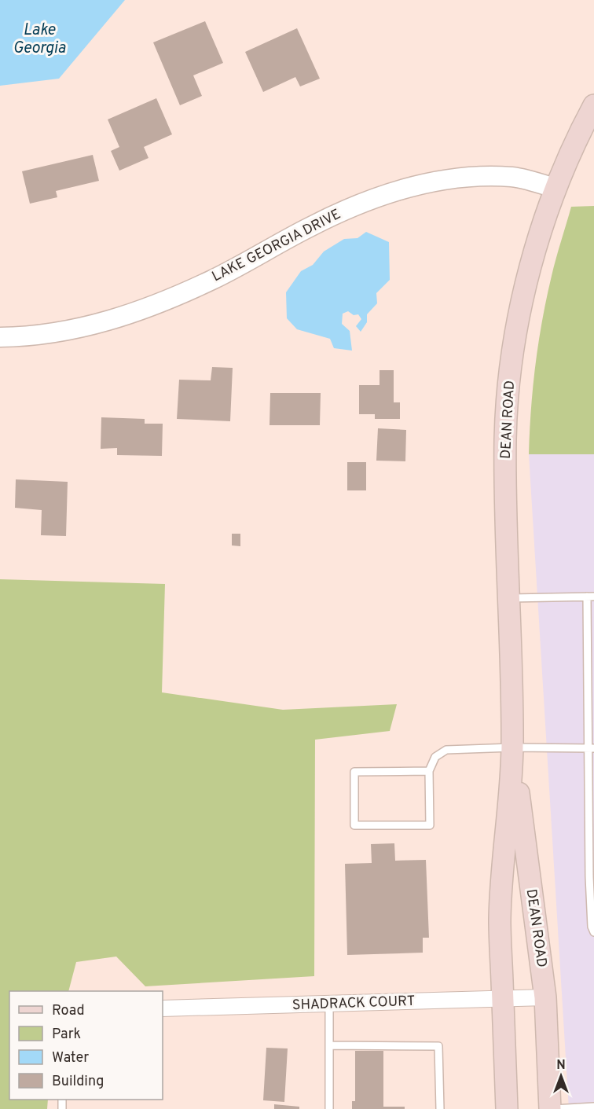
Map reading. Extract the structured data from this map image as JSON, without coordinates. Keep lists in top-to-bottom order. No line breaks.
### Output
{"streets":{"main road":["DEAN ROAD"],"street":["LAKE GEORGIA DRIVE","SHADRACK COURT"]},"crossings":[["LAKE GEORGIA DRIVE","DEAN ROAD"],["DEAN ROAD","SHADRACK COURT"]],"water":["Lake Georgia"],"legend":["Road","Park","Water","Building"],"north":"top"}
